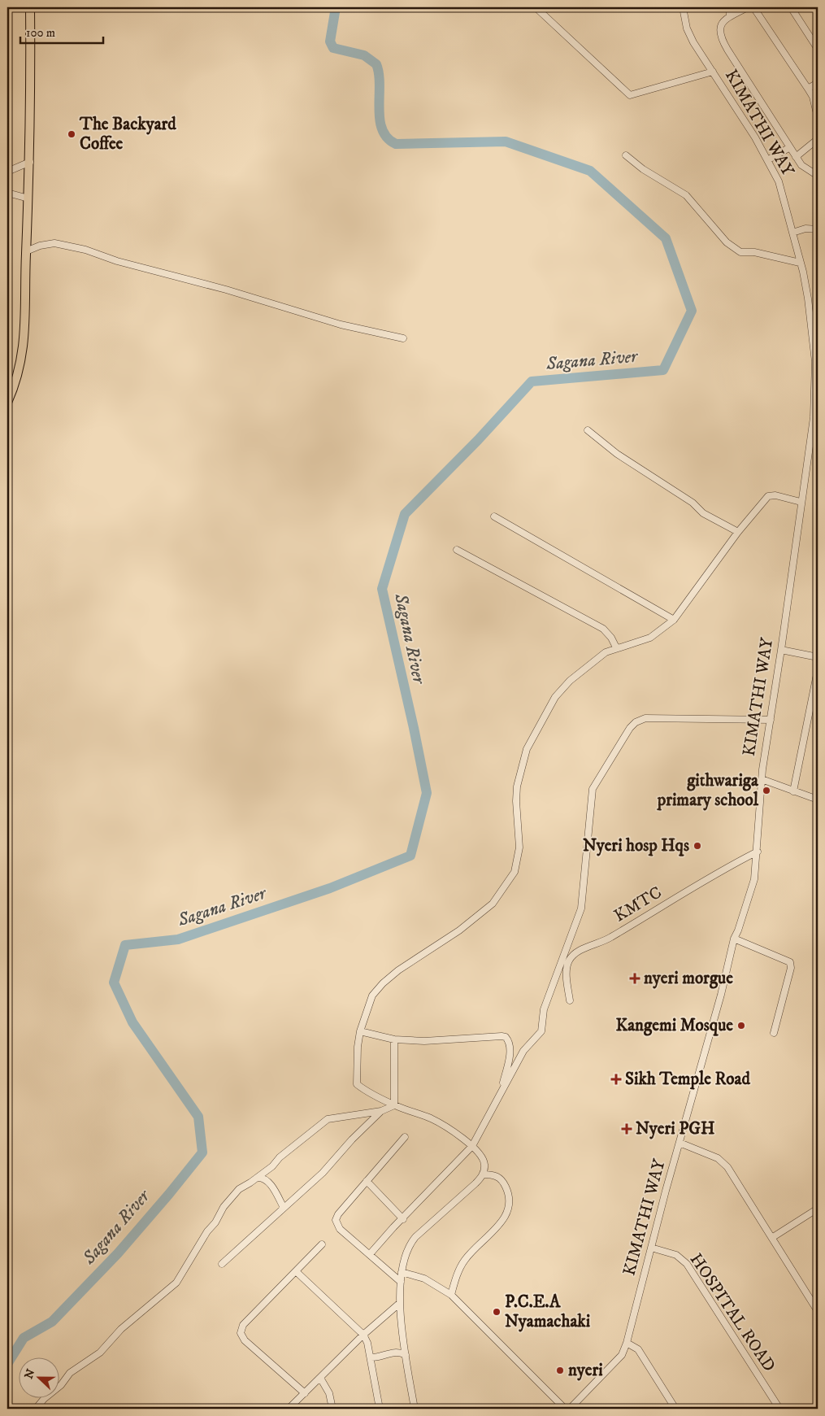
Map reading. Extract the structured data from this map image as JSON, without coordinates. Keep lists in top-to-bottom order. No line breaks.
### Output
{"streets":{"street":["KIMATHI WAY","KMTC","HOSPITAL ROAD"]},"crossings":[["KIMATHI WAY","KMTC"],["KIMATHI WAY","HOSPITAL ROAD"]],"water":["Sagana River"],"places":{"other":["The Backyard Coffee","githwariga primary school","Nyeri hosp Hqs","Kangemi Mosque","P.C.E.A Nyamachaki","nyeri"],"health":["nyeri morgue","Sikh Temple Road","Nyeri PGH"]},"scale_bar":"100 m","north":"left"}
